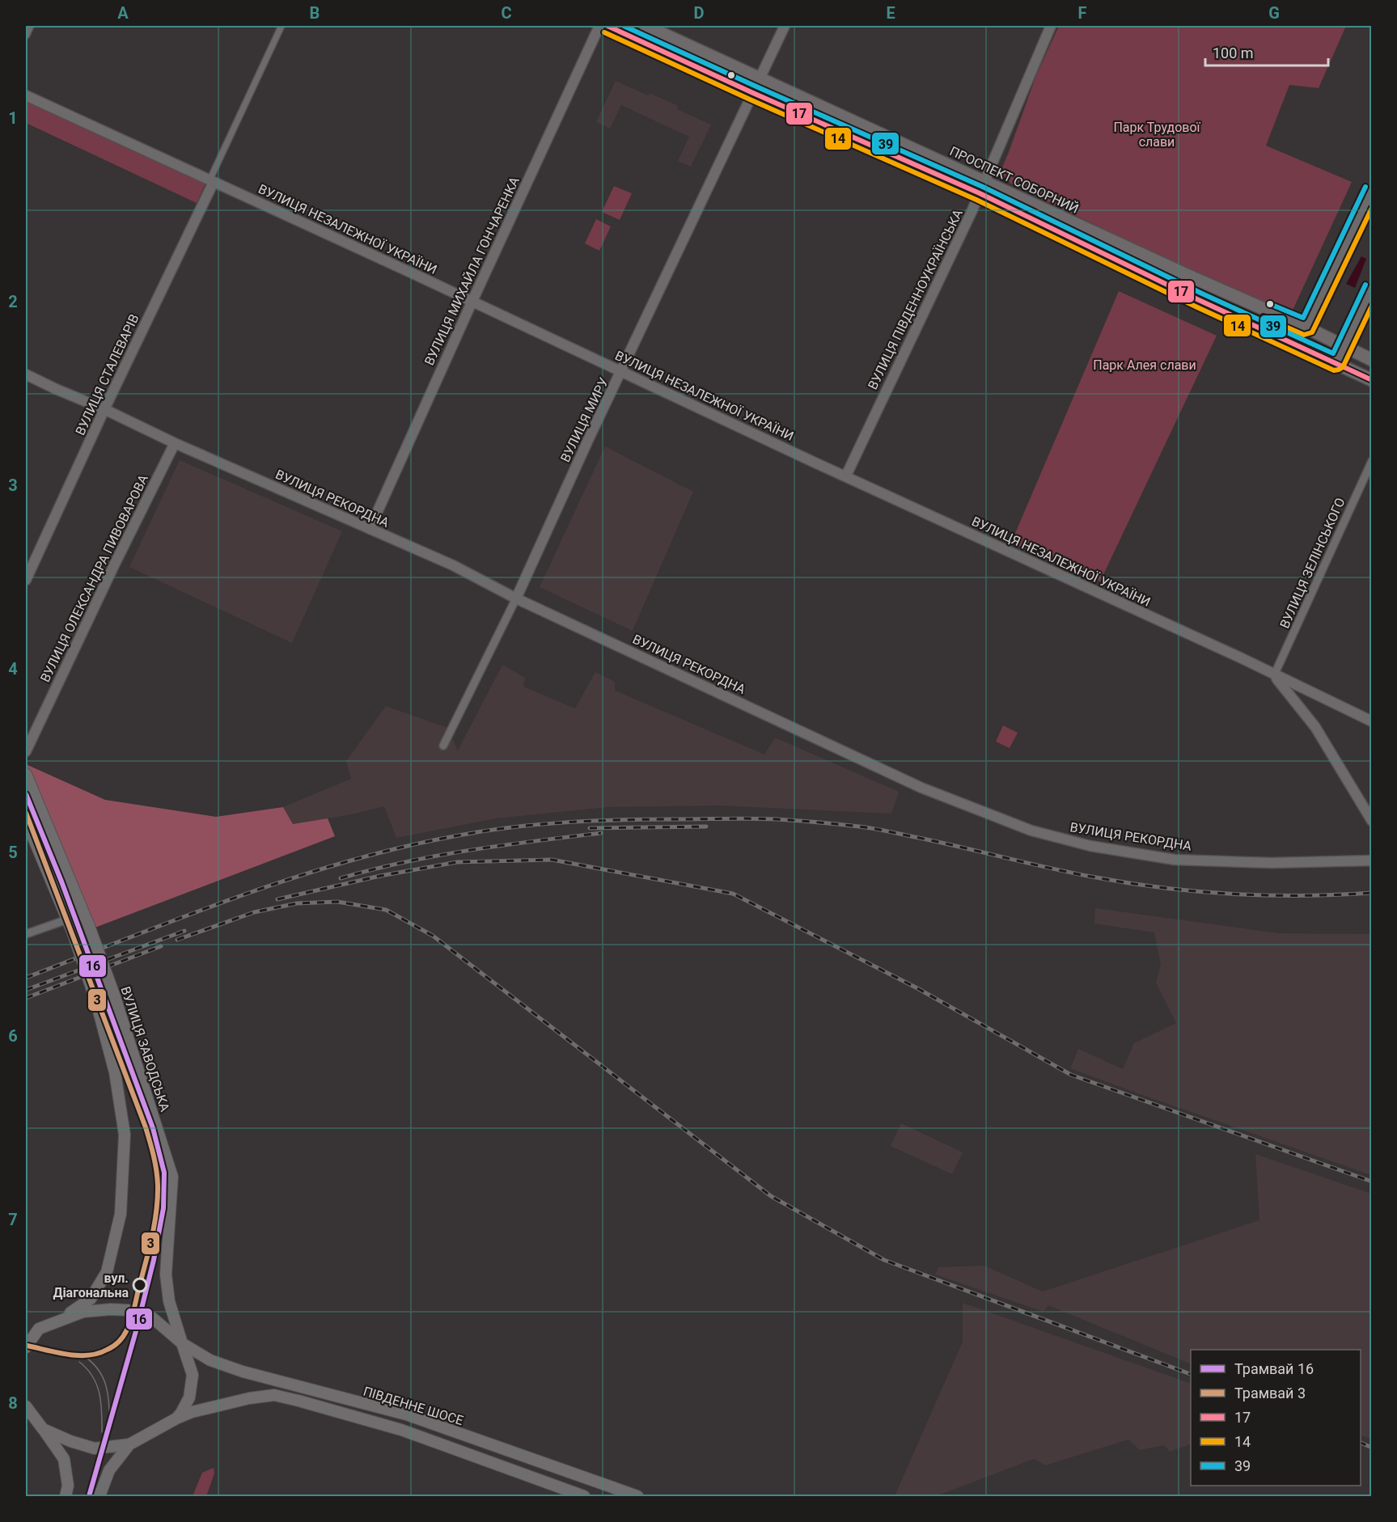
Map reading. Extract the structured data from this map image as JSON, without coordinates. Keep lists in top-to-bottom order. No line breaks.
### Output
{"streets":{"main road":["ПРОСПЕКТ СОБОРНИЙ","ВУЛИЦЯ ЗАВОДСЬКА","ПІВДЕННЕ ШОСЕ"],"street":["ВУЛИЦЯ НЕЗАЛЕЖНОЇ УКРАЇНИ","ВУЛИЦЯ МИХАЙЛА ГОНЧАРЕНКА","ВУЛИЦЯ ПІВДЕННОУКРАЇНСЬКА","ВУЛИЦЯ СТАЛЕВАРІВ","ВУЛИЦЯ МИРУ","ВУЛИЦЯ РЕКОРДНА","ВУЛИЦЯ ЗЕЛІНСЬКОГО","ВУЛИЦЯ ОЛЕКСАНДРА ПИВОВАРОВА"]},"crossings":[["ПРОСПЕКТ СОБОРНИЙ","ВУЛИЦЯ ПІВДЕННОУКРАЇНСЬКА"],["ПРОСПЕКТ СОБОРНИЙ","ВУЛИЦЯ МИРУ"],["ВУЛИЦЯ НЕЗАЛЕЖНОЇ УКРАЇНИ","ВУЛИЦЯ МИХАЙЛА ГОНЧАРЕНКА"],["ВУЛИЦЯ НЕЗАЛЕЖНОЇ УКРАЇНИ","ВУЛИЦЯ ПІВДЕННОУКРАЇНСЬКА"],["ВУЛИЦЯ НЕЗАЛЕЖНОЇ УКРАЇНИ","ВУЛИЦЯ СТАЛЕВАРІВ"],["ВУЛИЦЯ НЕЗАЛЕЖНОЇ УКРАЇНИ","ВУЛИЦЯ МИРУ"],["ВУЛИЦЯ НЕЗАЛЕЖНОЇ УКРАЇНИ","ВУЛИЦЯ ЗЕЛІНСЬКОГО"],["ВУЛИЦЯ МИХАЙЛА ГОНЧАРЕНКА","ВУЛИЦЯ РЕКОРДНА"],["ВУЛИЦЯ СТАЛЕВАРІВ","ВУЛИЦЯ РЕКОРДНА"],["ВУЛИЦЯ МИРУ","ВУЛИЦЯ РЕКОРДНА"],["ВУЛИЦЯ РЕКОРДНА","ВУЛИЦЯ ОЛЕКСАНДРА ПИВОВАРОВА"],["ВУЛИЦЯ ЗАВОДСЬКА","ПІВДЕННЕ ШОСЕ"]],"parks":["Парк Трудової слави","Парк Алея слави"],"places":["вул. Діагональна"],"lines":["transit line 17","transit line 39","transit line 14","tram line 16","tram line 3"],"legend":["Трамвай 16","Трамвай 3","17","14","39"],"scale_bar":"100 m","grid":{"columns":["A","B","C","D","E","F","G"],"rows":["1","2","3","4","5","6","7","8"]}}
